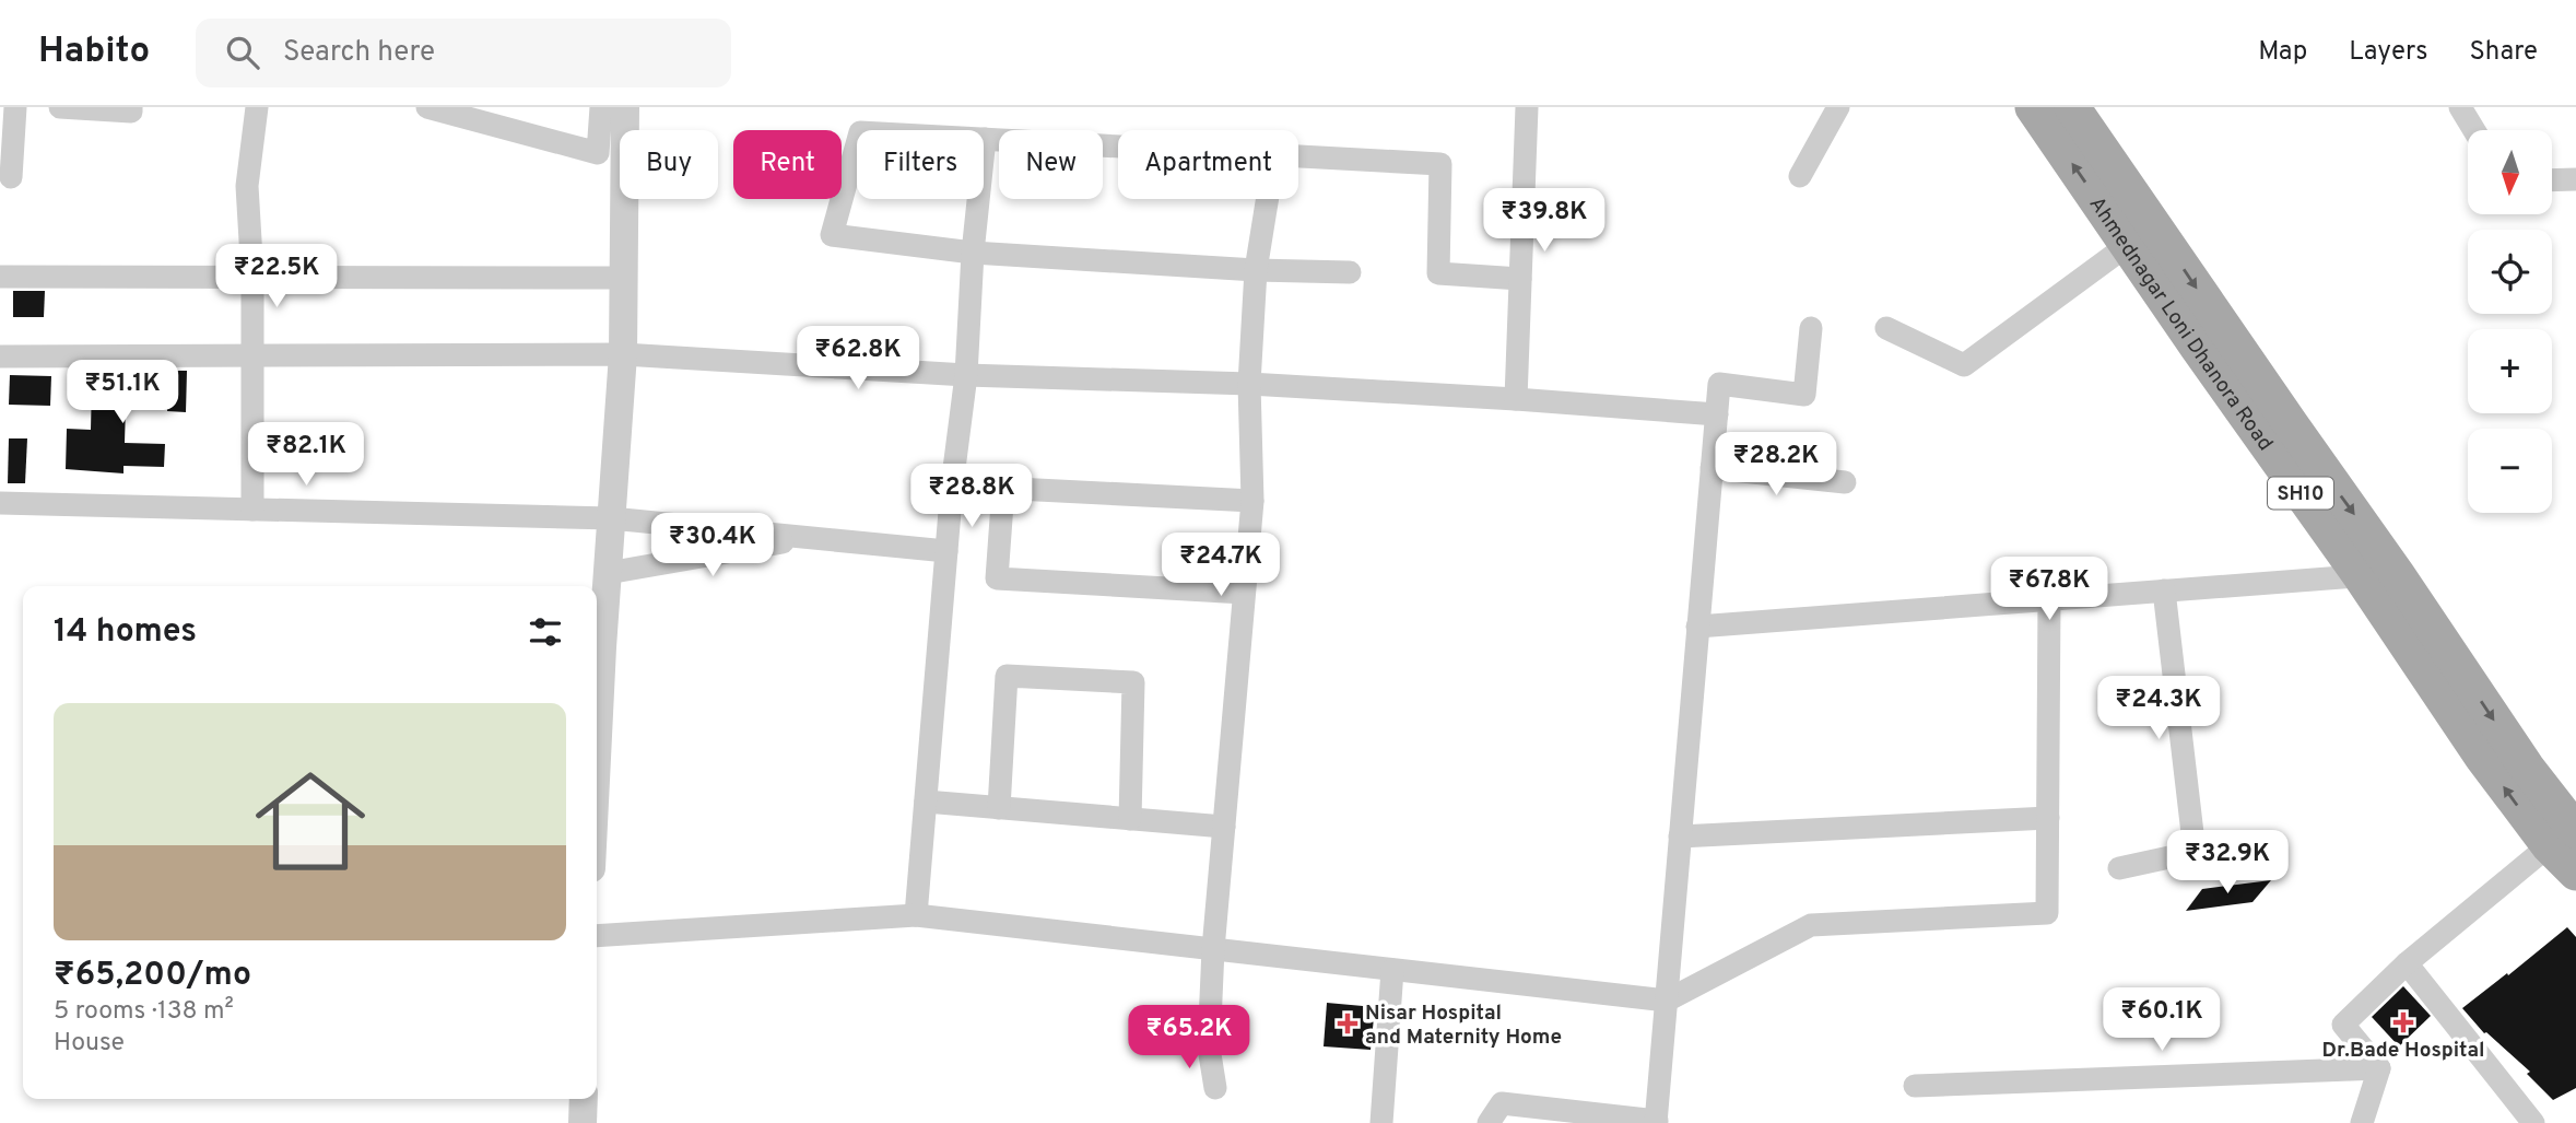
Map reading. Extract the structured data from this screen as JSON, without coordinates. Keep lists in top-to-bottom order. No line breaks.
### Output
{"streets":{"main road":["Ahmednagar Loni Dhanora Road","SH10"]},"places":{"health":["Dr.Bade Hospital","Nisar Hospital and Maternity Home"]},"north":"bottom","page":{"header":"Habito","search":"Search here","nav":["Map","Layers","Share"],"map_buttons":["+","−"],"chip":["Buy","Rent","Filters","New","Apartment"],"price":["₹39.8K","₹22.5K","₹62.8K","₹51.1K","₹82.1K","₹28.2K","₹28.8K","₹30.4K","₹24.7K","₹67.8K","₹24.3K","₹32.9K","₹60.1K","₹65.2K"],"heading":"14 homes","list":[{"name":"₹65,200/mo","note":"5 rooms · 138 m² · House"}]}}
